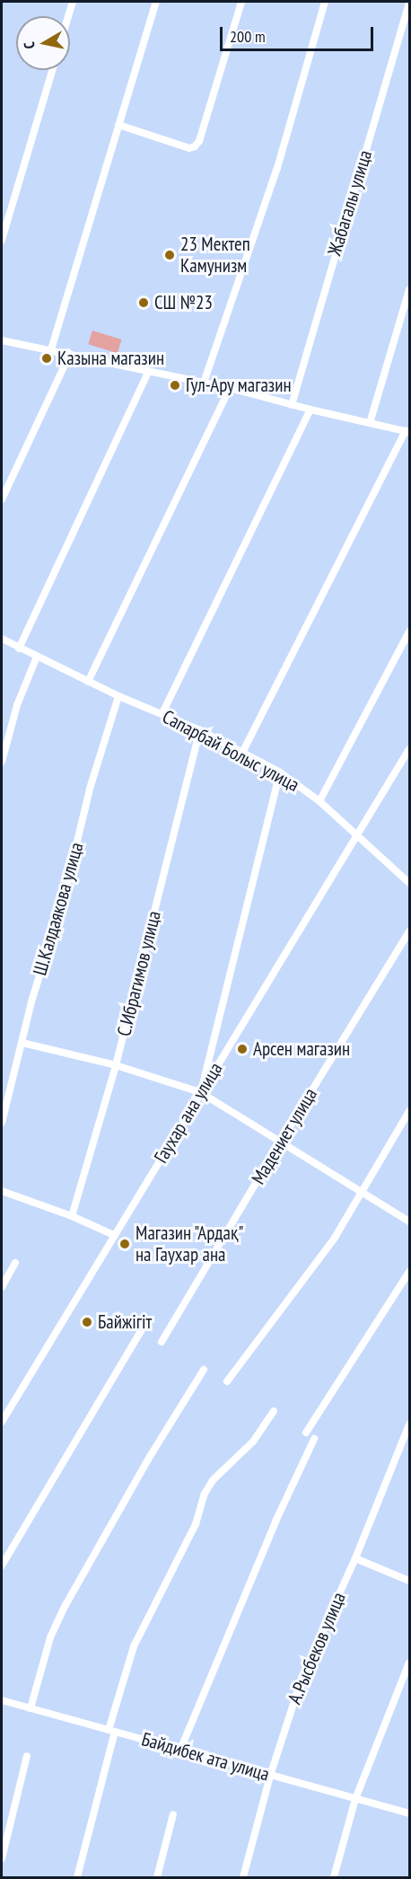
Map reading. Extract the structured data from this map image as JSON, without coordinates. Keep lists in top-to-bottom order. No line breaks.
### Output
{"streets":{"street":["Жабагалы улица","Сапарбай Болыс улица","Ш.Калдаякова улица","С.Ибрагимов улица","Гаухар ана улица","Мадениет улица","А.Рысбеков улица","Байдибек ата улица"]},"crossings":[["Сапарбай Болыс улица","Ш.Калдаякова улица"],["Сапарбай Болыс улица","С.Ибрагимов улица"],["Сапарбай Болыс улица","Гаухар ана улица"],["А.Рысбеков улица","Байдибек ата улица"]],"places":["23 Мектеп Камунизм","СШ №23","Казына магазин","Гул-Ару магазин","Арсен магазин","Магазин \"Ардақ\" на Гаухар ана","Байжігіт"],"scale_bar":"200 m","north":"left"}
